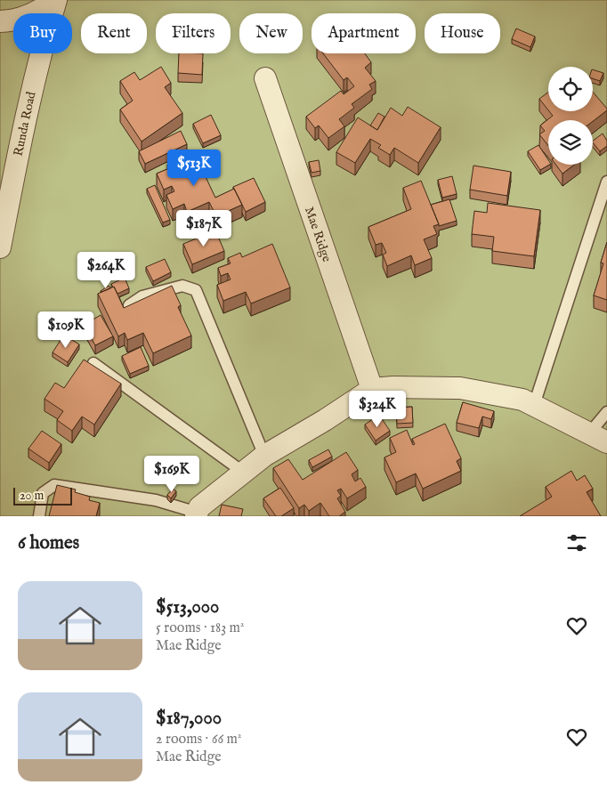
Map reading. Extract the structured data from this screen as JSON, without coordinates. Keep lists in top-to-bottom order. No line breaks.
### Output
{"streets":{"street":["Runda Road","Mae Ridge"]},"scale_bar":"20 m","page":{"chip":["Buy","Rent","Filters","New","Apartment","House"],"price":["$513K","$187K","$264K","$109K","$324K","$169K"],"scale":"20 m","heading":"6 homes","list":[{"name":"$513,000","note":"5 rooms · 183 m² · Mae Ridge"},{"name":"$187,000","note":"2 rooms · 66 m² · Mae Ridge"}]}}
